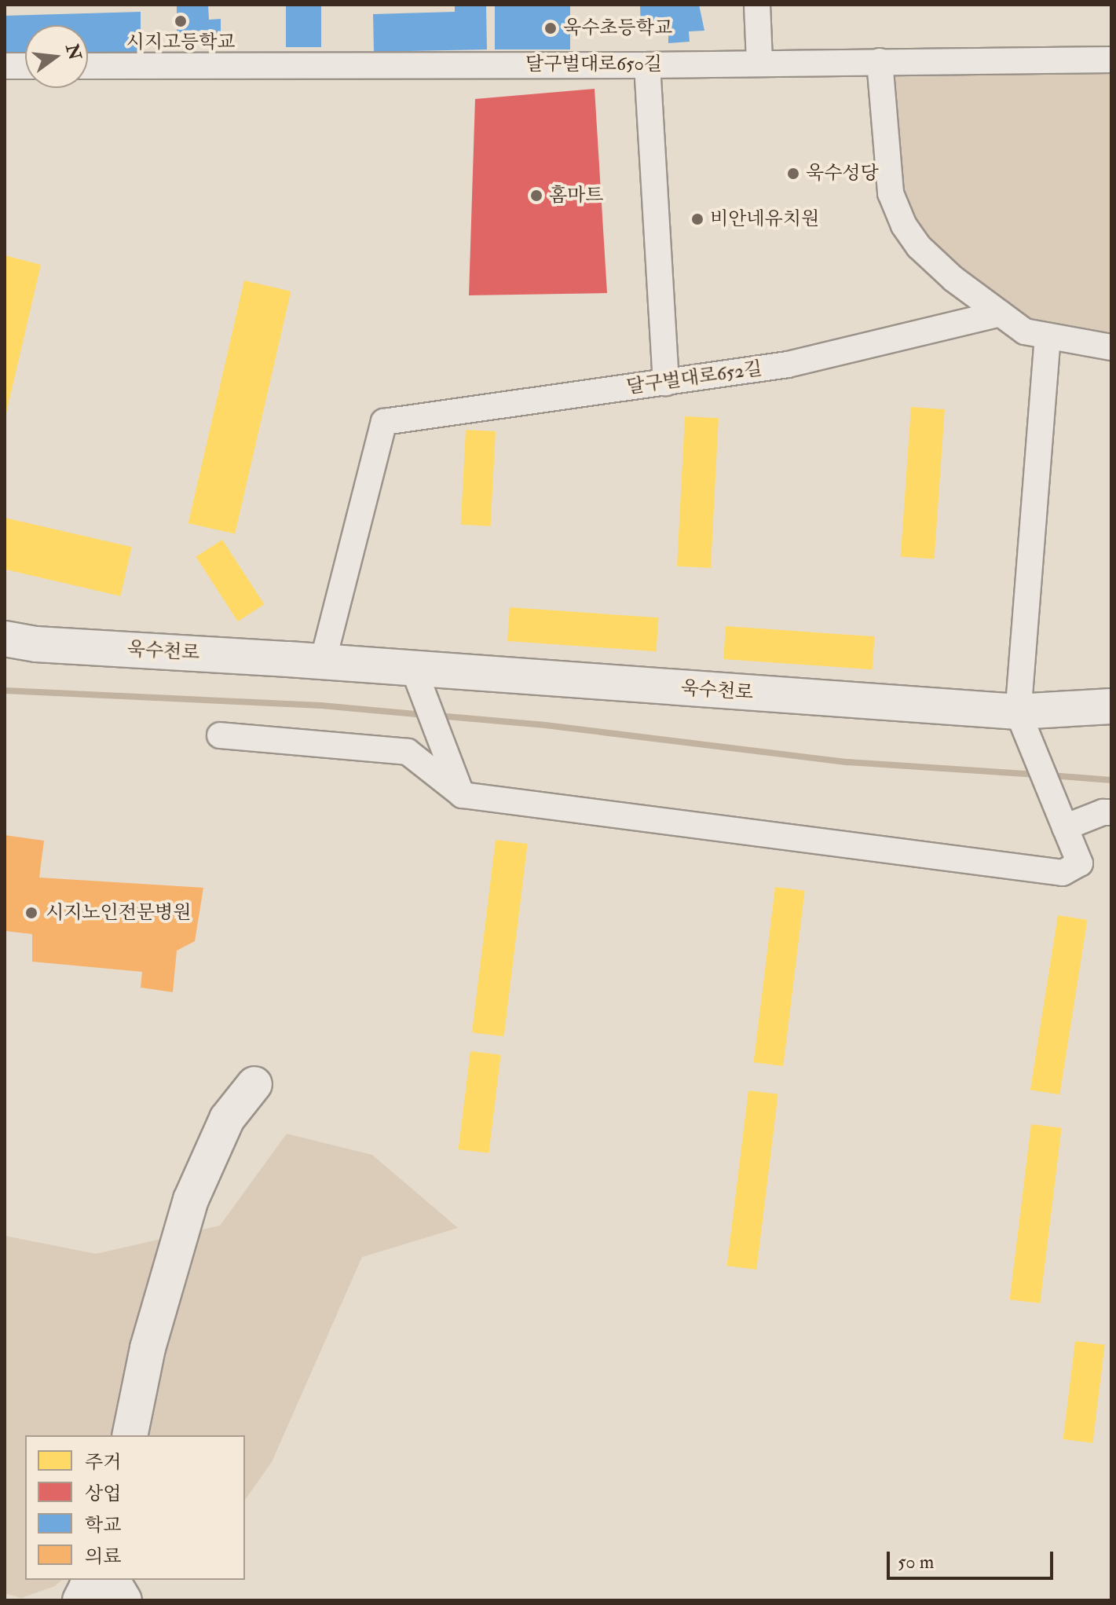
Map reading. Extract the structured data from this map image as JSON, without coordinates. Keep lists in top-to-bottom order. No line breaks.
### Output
{"streets":{"main road":["욱수천로"],"street":["달구벌대로650길","달구벌대로652길"]},"crossings":[["달구벌대로652길","욱수천로"]],"places":["시지고등학교","욱수초등학교","욱수성당","홈마트","비안네유치원","시지노인전문병원"],"legend":["주거","상업","학교","의료"],"scale_bar":"50 m","north":"right"}
